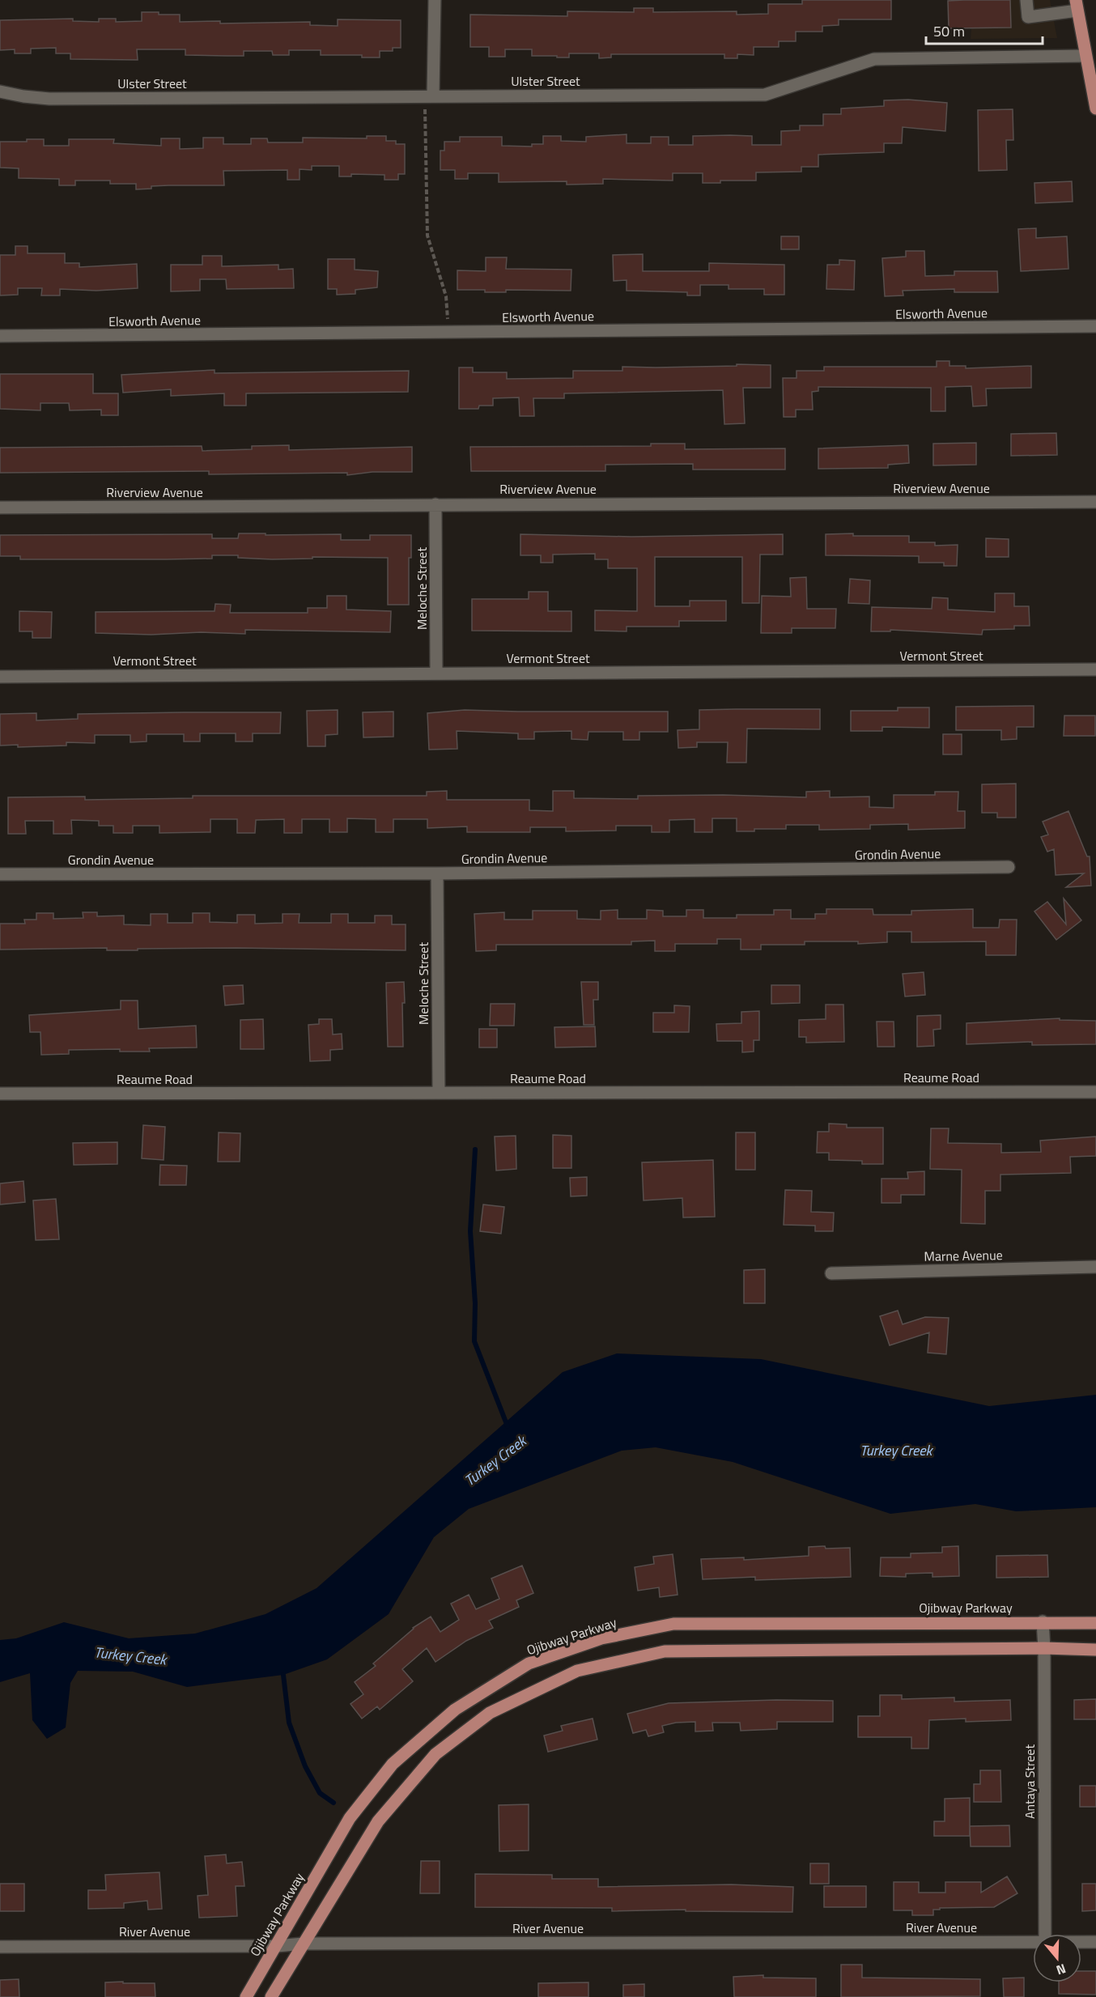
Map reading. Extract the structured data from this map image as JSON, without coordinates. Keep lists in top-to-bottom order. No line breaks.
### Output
{"streets":{"main road":["Ojibway Parkway"],"street":["Ulster Street","Elsworth Avenue","Riverview Avenue","Meloche Street","Vermont Street","Grondin Avenue","Reaume Road","Marne Avenue","Antaya Street","River Avenue"]},"crossings":[["Riverview Avenue","Meloche Street"],["Meloche Street","Vermont Street"],["Meloche Street","Grondin Avenue"],["Meloche Street","Reaume Road"],["Ojibway Parkway","Antaya Street"],["Ojibway Parkway","River Avenue"]],"water":["Turkey Creek"],"scale_bar":"50 m","north":"bottom"}
